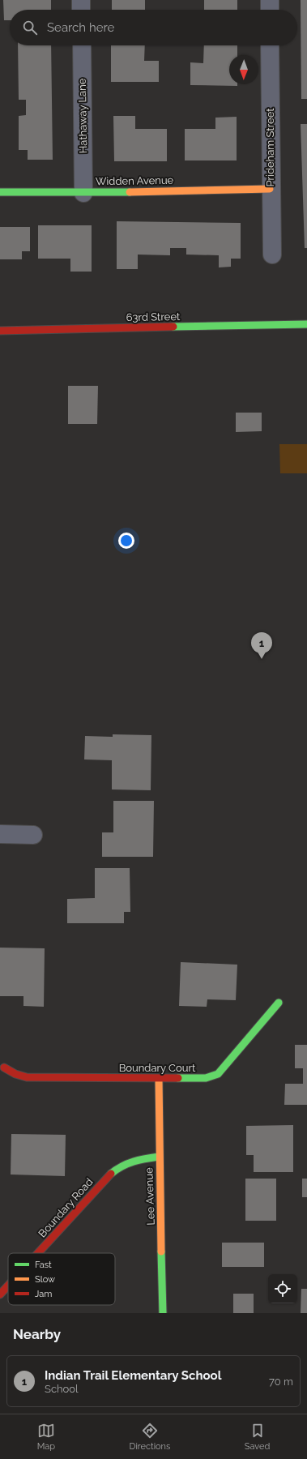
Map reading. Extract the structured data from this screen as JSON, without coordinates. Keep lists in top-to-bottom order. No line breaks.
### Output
{"streets":{"street":["Hathaway Lane","Prideham Street","Widden Avenue","63rd Street","Boundary Court","Lee Avenue","Boundary Road"]},"crossings":[["Hathaway Lane","Widden Avenue"],["Prideham Street","Widden Avenue"],["Boundary Court","Lee Avenue"],["Lee Avenue","Boundary Road"]],"legend":["Fast","Slow","Jam"],"north":"bottom","page":{"search":"Search here","pins":"1","heading":"Nearby","list":[{"mark":"1","name":"Indian Trail Elementary School","note":"School","value":"70 m"}],"nav":["Map","Directions","Saved"]}}
